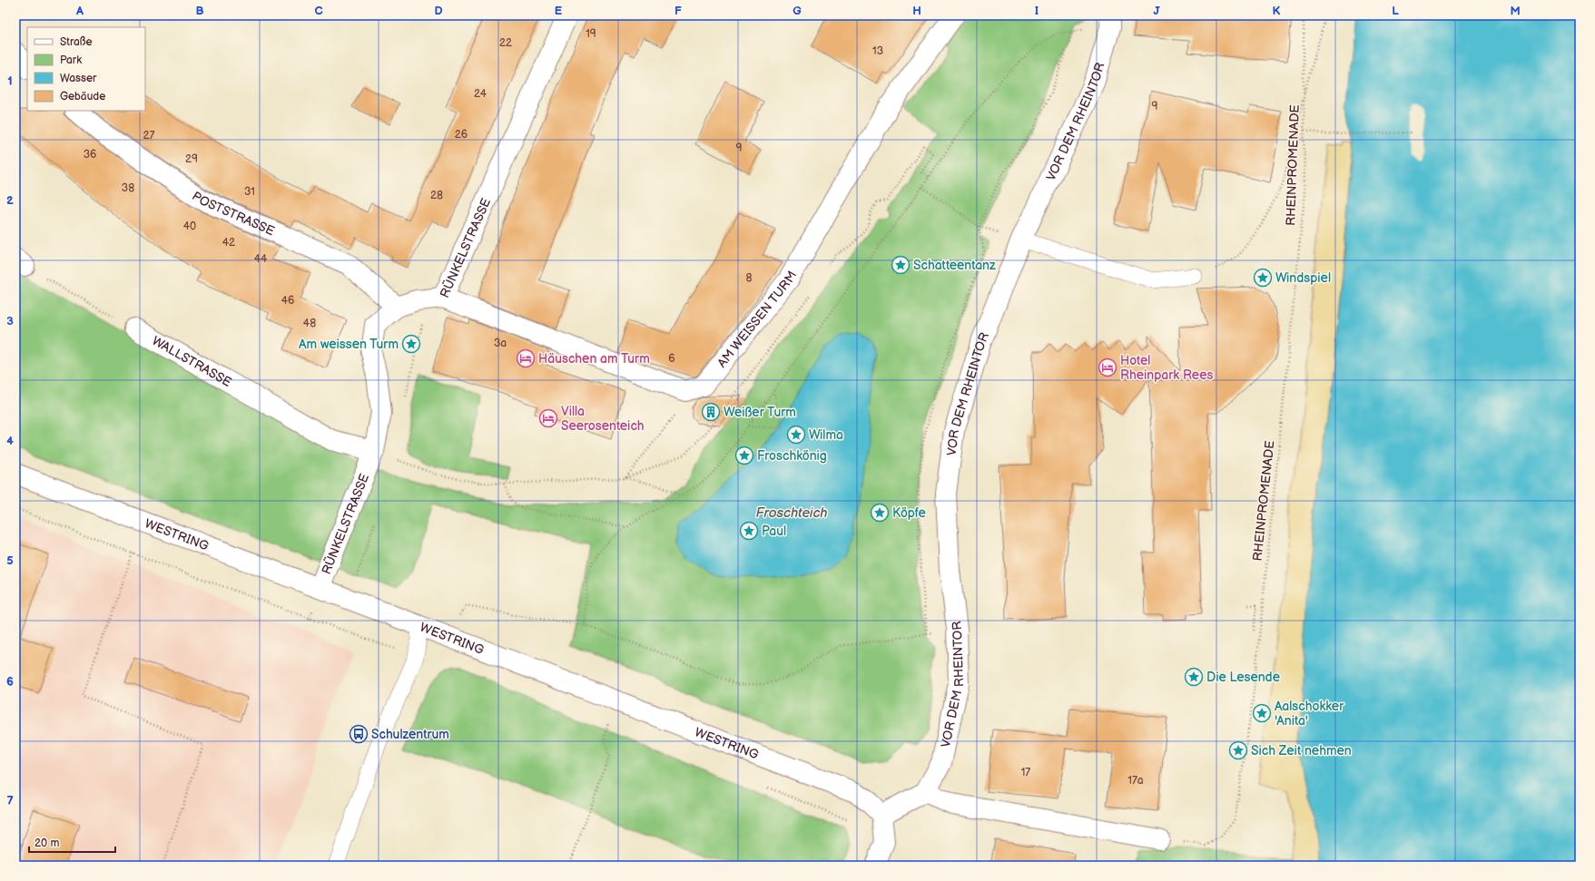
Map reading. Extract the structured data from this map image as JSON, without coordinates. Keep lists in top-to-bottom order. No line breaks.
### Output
{"streets":{"street":["VOR DEM RHEINTOR","POSTSTRASSE","RÜNKELSTRASSE","AM WEISSEN TURM","WALLSTRASSE","WESTRING"],"path":["RHEINPROMENADE"]},"crossings":[["POSTSTRASSE","RÜNKELSTRASSE"],["RÜNKELSTRASSE","WALLSTRASSE"],["RÜNKELSTRASSE","WESTRING"]],"water":["Froschteich"],"places":{"place":["Schatteentanz","Windspiel","Am weissen Turm","Wilma","Froschkönig","Köpfe","Paul","Die Lesende","Aalschokker 'Anita'","Sich Zeit nehmen"],"hotel":["Häuschen am Turm","Hotel Rheinpark Rees","Villa Seerosenteich"],"building":["Weißer Turm"],"bus stop":["Schulzentrum"]},"house_numbers":["19","22","13","24","9","26","27","9","36","29","38","31","28","40","42","44","8","46","48","3a","6","17","17a"],"legend":["Straße","Park","Wasser","Gebäude"],"scale_bar":"20 m","grid":{"columns":["A","B","C","D","E","F","G","H","I","J","K","L","M"],"rows":["1","2","3","4","5","6","7"]}}
